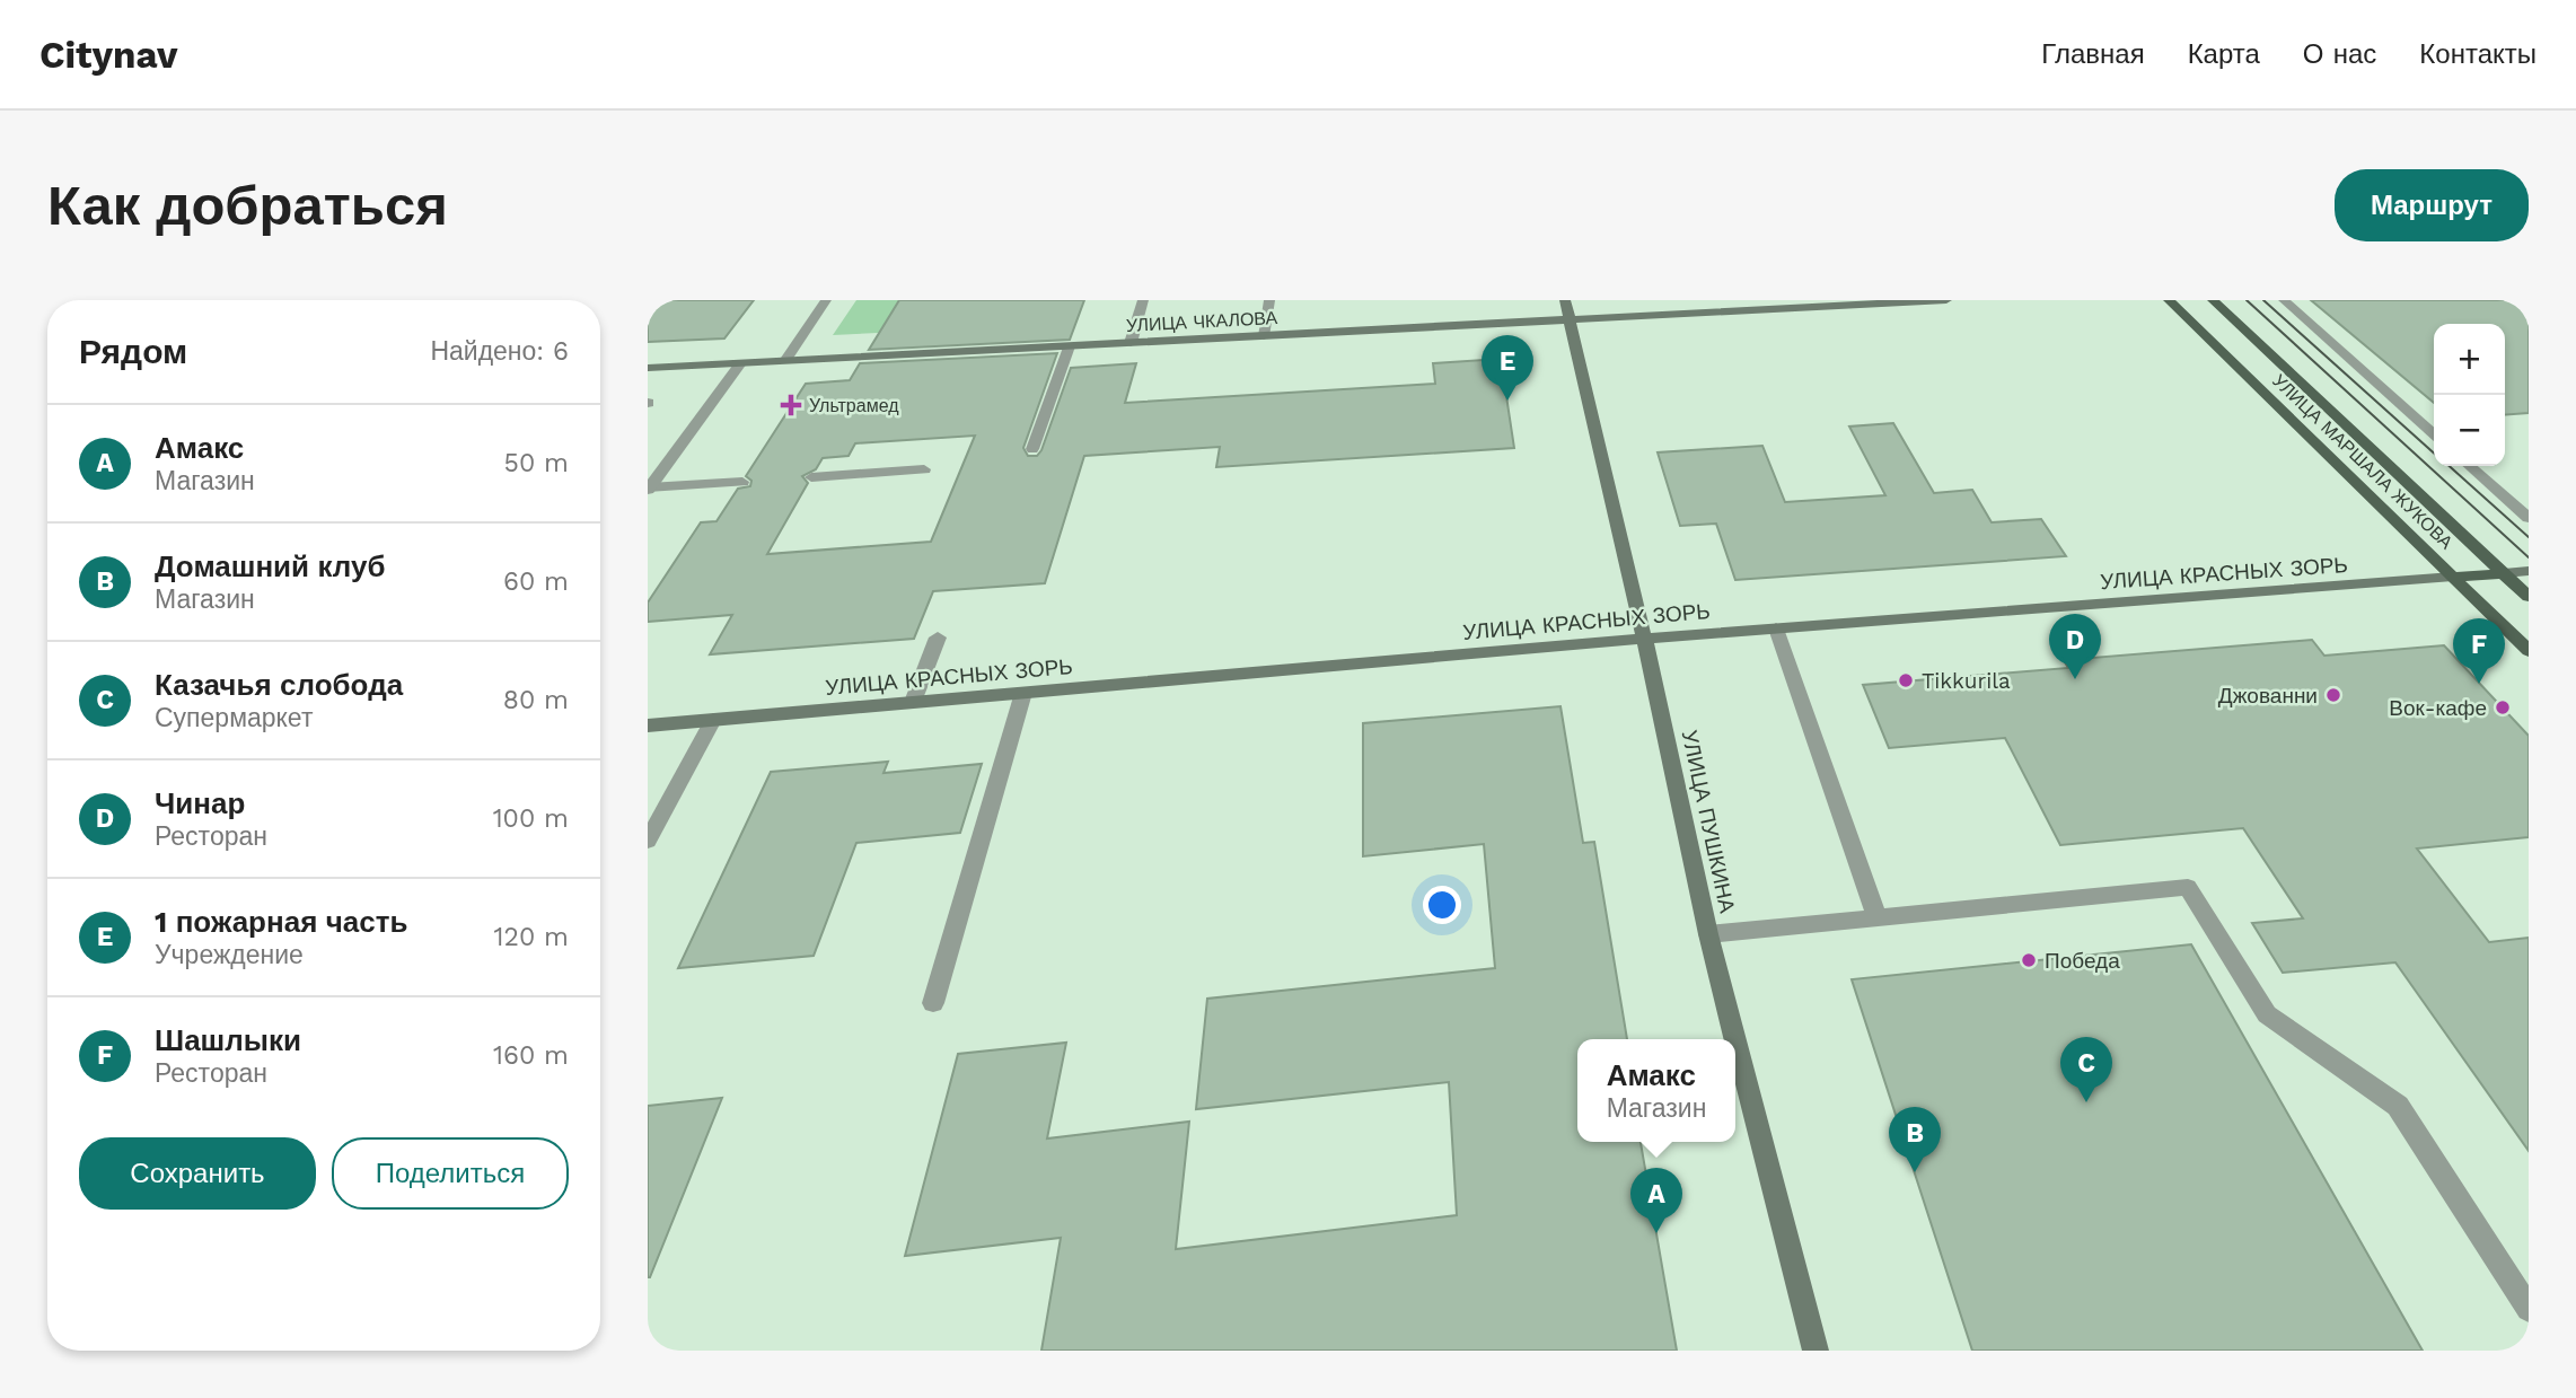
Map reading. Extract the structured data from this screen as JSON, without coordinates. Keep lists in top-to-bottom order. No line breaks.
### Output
{"streets":{"main road":["УЛИЦА МАРШАЛА ЖУКОВА","УЛИЦА КРАСНЫХ ЗОРЬ"],"street":["УЛИЦА ЧКАЛОВА","УЛИЦА ПУШКИНА"]},"crossings":[["УЛИЦА ЧКАЛОВА","УЛИЦА ПУШКИНА"],["УЛИЦА МАРШАЛА ЖУКОВА","УЛИЦА КРАСНЫХ ЗОРЬ"],["УЛИЦА КРАСНЫХ ЗОРЬ","УЛИЦА ПУШКИНА"]],"places":{"health":["Ультрамед"],"other":["Tikkurila","Джованни","Вок-кафе","Победа"]},"page":{"header":"Citynav","nav":["Главная","Карта","О нас","Контакты"],"buttons":["Маршрут",["Сохранить","Поделиться"]],"title":"Как добраться","heading":["Рядом","Найдено: 6"],"map_buttons":["+","−"],"pins":["E","D","F","C","B","A"],"list":[{"mark":"A","name":"Амакс","note":"Магазин","value":"50 m"},{"mark":"B","name":"Домашний клуб","note":"Магазин","value":"60 m"},{"mark":"C","name":"Казачья слобода","note":"Супермаркет","value":"80 m"},{"mark":"D","name":"Чинар","note":"Ресторан","value":"100 m"},{"mark":"E","name":"1 пожарная часть","note":"Учреждение","value":"120 m"},{"mark":"F","name":"Шашлыки","note":"Ресторан","value":"160 m"}],"popup":["Амакс","Магазин"]}}
